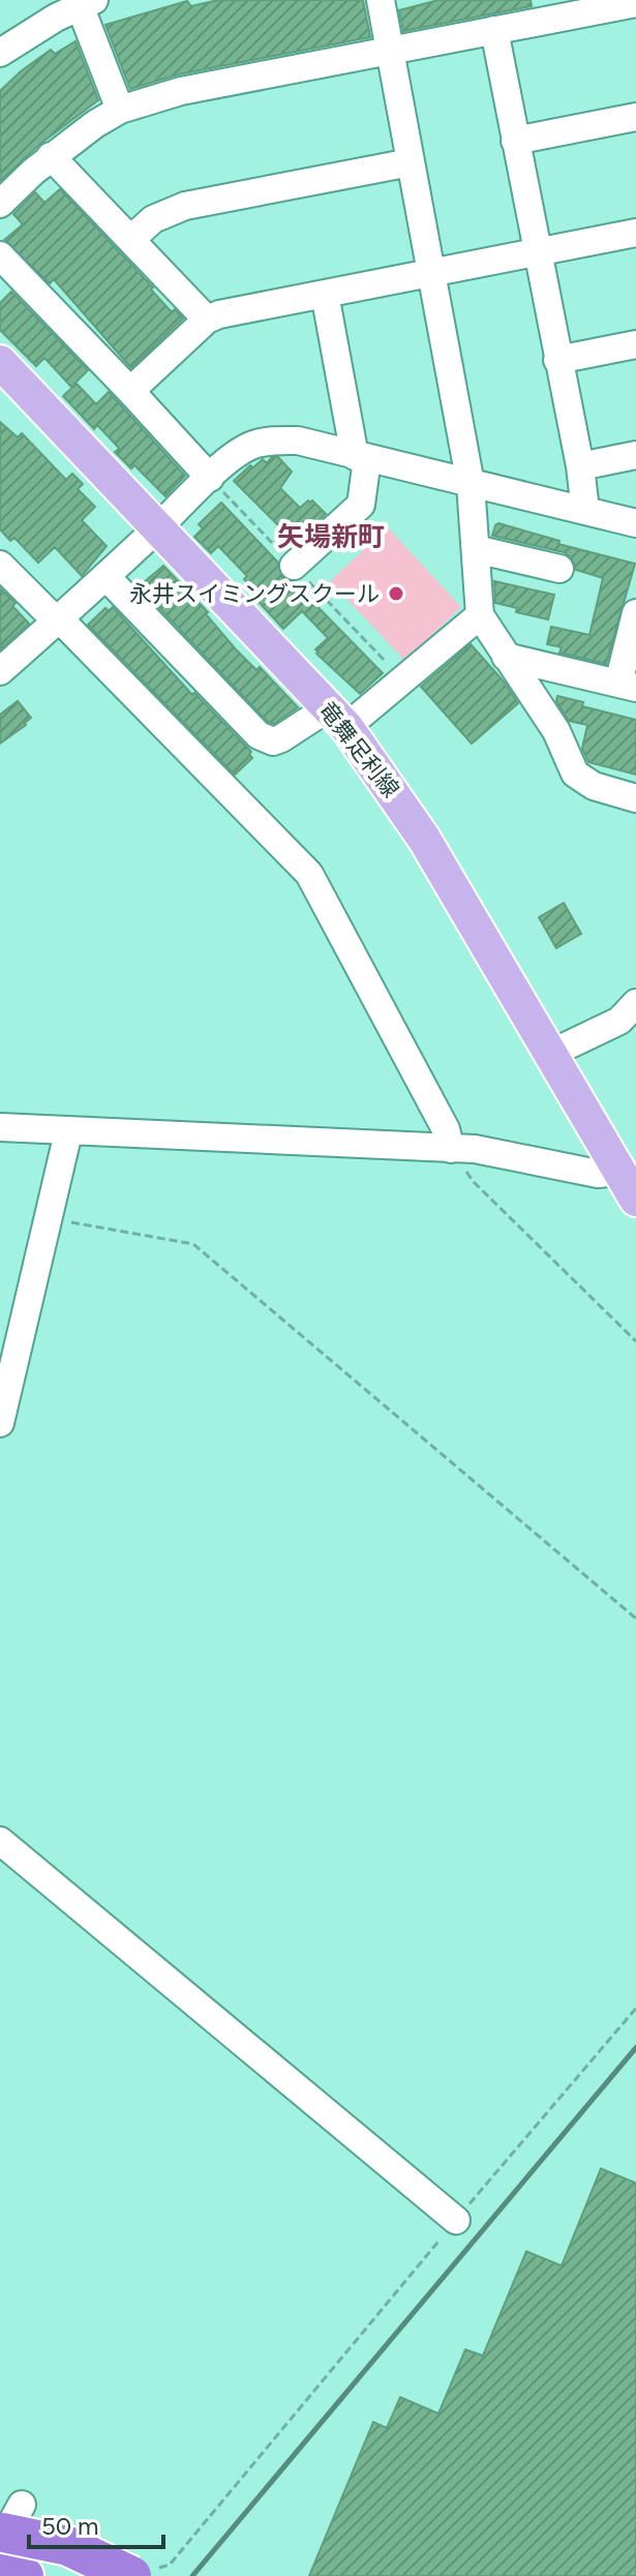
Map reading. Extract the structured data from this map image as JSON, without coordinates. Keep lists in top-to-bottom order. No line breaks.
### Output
{"streets":{"main road":["竜舞足利線"]},"districts":["矢場新町"],"places":["永井スイミングスクール"],"scale_bar":"50 m"}
